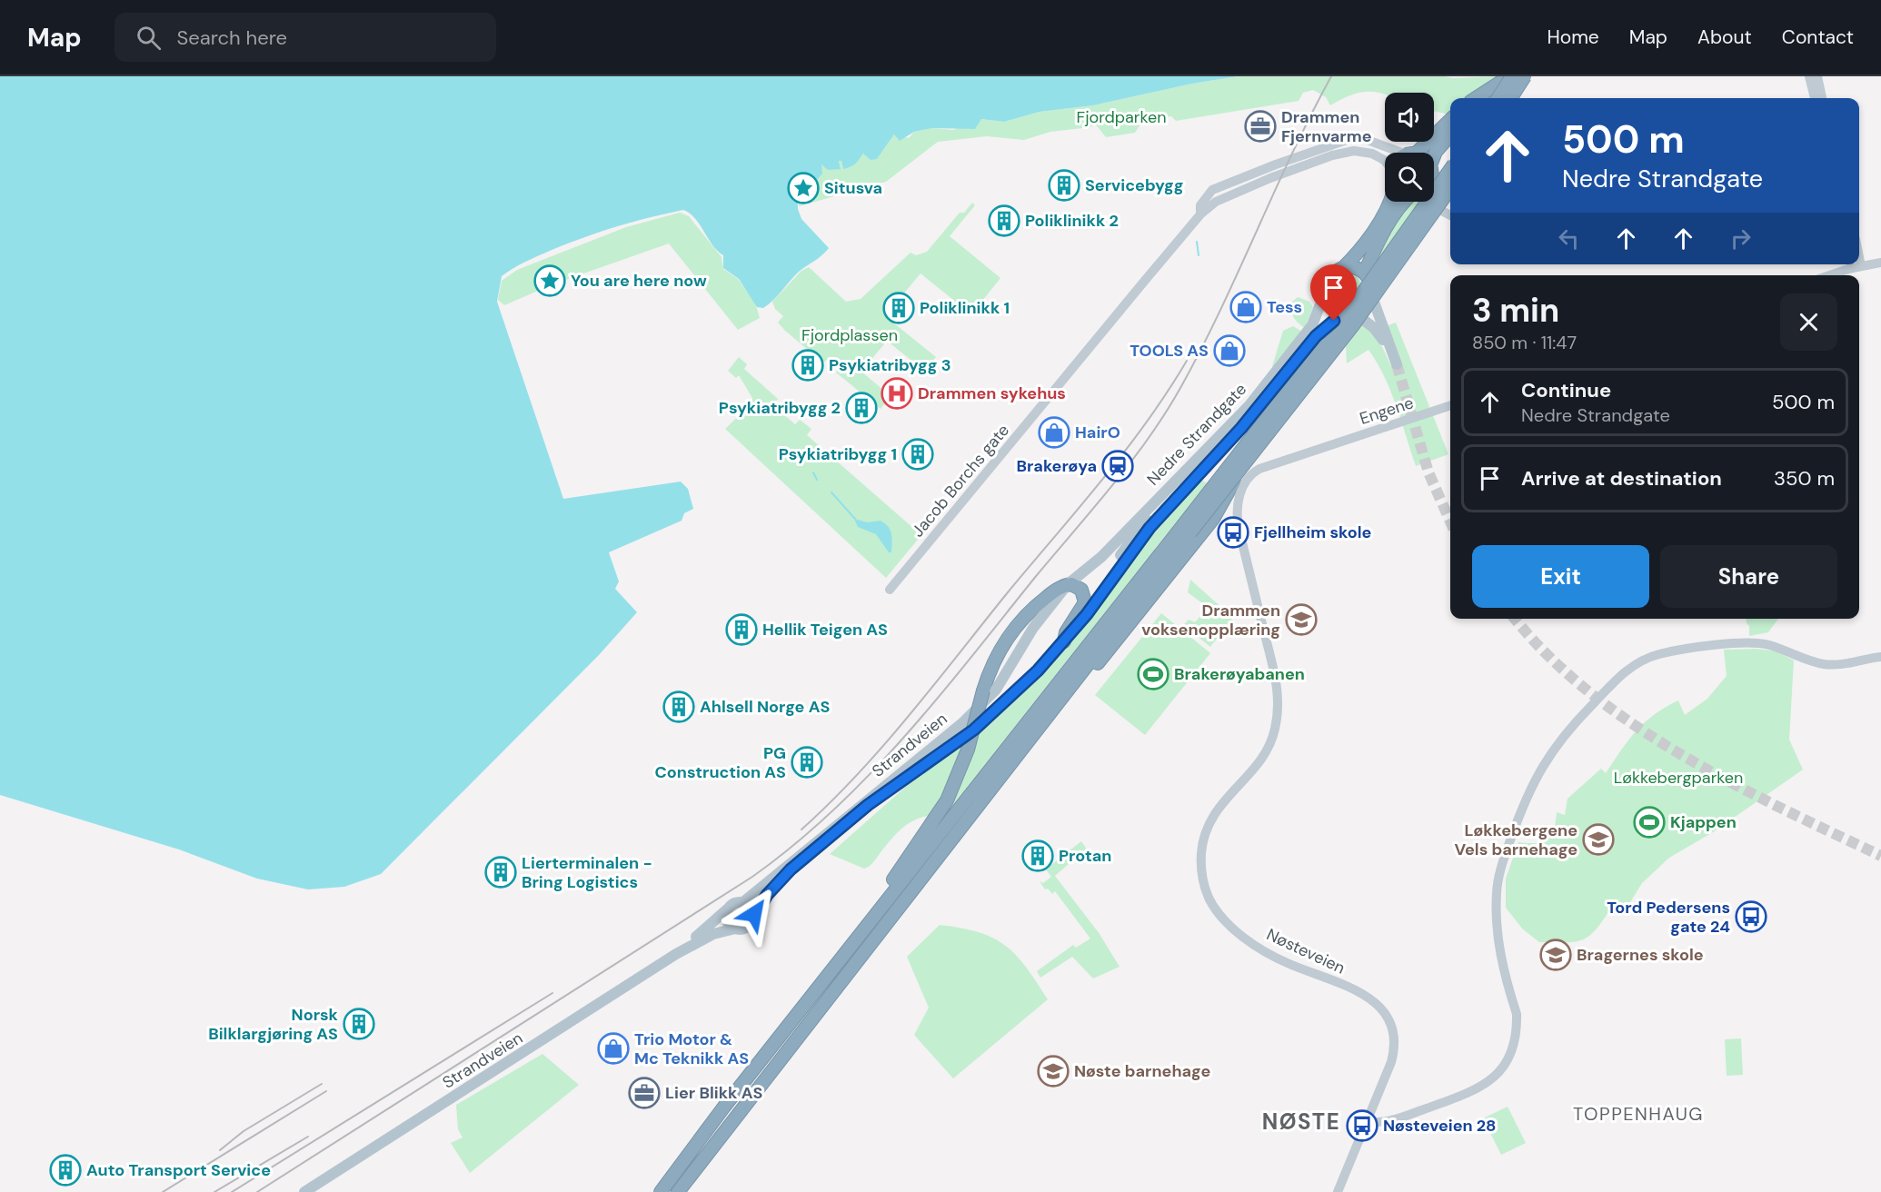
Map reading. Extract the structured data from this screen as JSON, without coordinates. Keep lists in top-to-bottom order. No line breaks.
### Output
{"streets":{"main road":["Engene","Nedre Strandgate","Jacob Borchs gate","Strandveien","Nøsteveien"]},"crossings":[["Engene","Nøsteveien"],["Nedre Strandgate","Strandveien"]],"districts":["TOPPENHAUG","NØSTE"],"parks":["Fjordparken","Fjordplassen","Løkkebergparken"],"places":{"office":["Drammen Fjernvarme","Lier Blikk AS"],"building":["Servicebygg","Poliklinikk 2","Poliklinikk 1","Psykiatribygg 3","Psykiatribygg 2","Psykiatribygg 1","Hellik Teigen AS","Ahlsell Norge AS","PG Construction AS","Protan","Lierterminalen - Bring Logistics","Norsk Bilklargjøring AS","Auto Transport Service"],"place":["Situsva","You are here now"],"shop":["Tess","TOOLS AS","HairO","Trio Motor & Mc Teknikk AS"],"hospital":["Drammen sykehus"],"station":["Brakerøya"],"bus stop":["Fjellheim skole","Tord Pedersens gate 24","Nøsteveien 28"],"school or university":["Drammen voksenopplæring","Løkkebergene Vels barnehage","Bragernes skole","Nøste barnehage"],"sports":["Brakerøyabanen","Kjappen"]},"page":{"header":"Map","search":"Search here","nav":["Home","Map","About","Contact"],"turn":["500 m","Nedre Strandgate"],"heading":["3 min","850 m · 11:47"],"list":[{"name":"Continue","note":"Nedre Strandgate","value":"500 m"},{"name":"Arrive at destination","value":"350 m"}],"buttons":["Exit","Share"]}}
